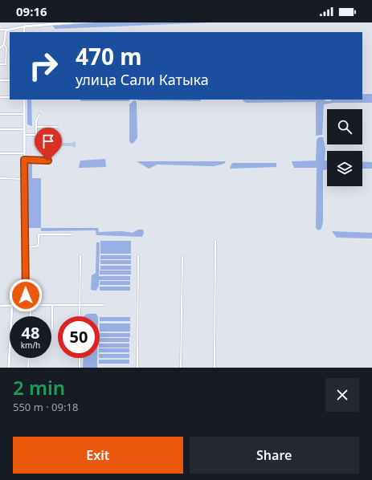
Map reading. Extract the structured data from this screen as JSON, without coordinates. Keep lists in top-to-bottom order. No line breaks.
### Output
{"page":{"status":"09:16","turn":["470 m","улица Сали Катыка"],"speed":"48 km/h","limit":"50","heading":["2 min","550 m · 09:18"],"buttons":["Exit","Share"]}}
